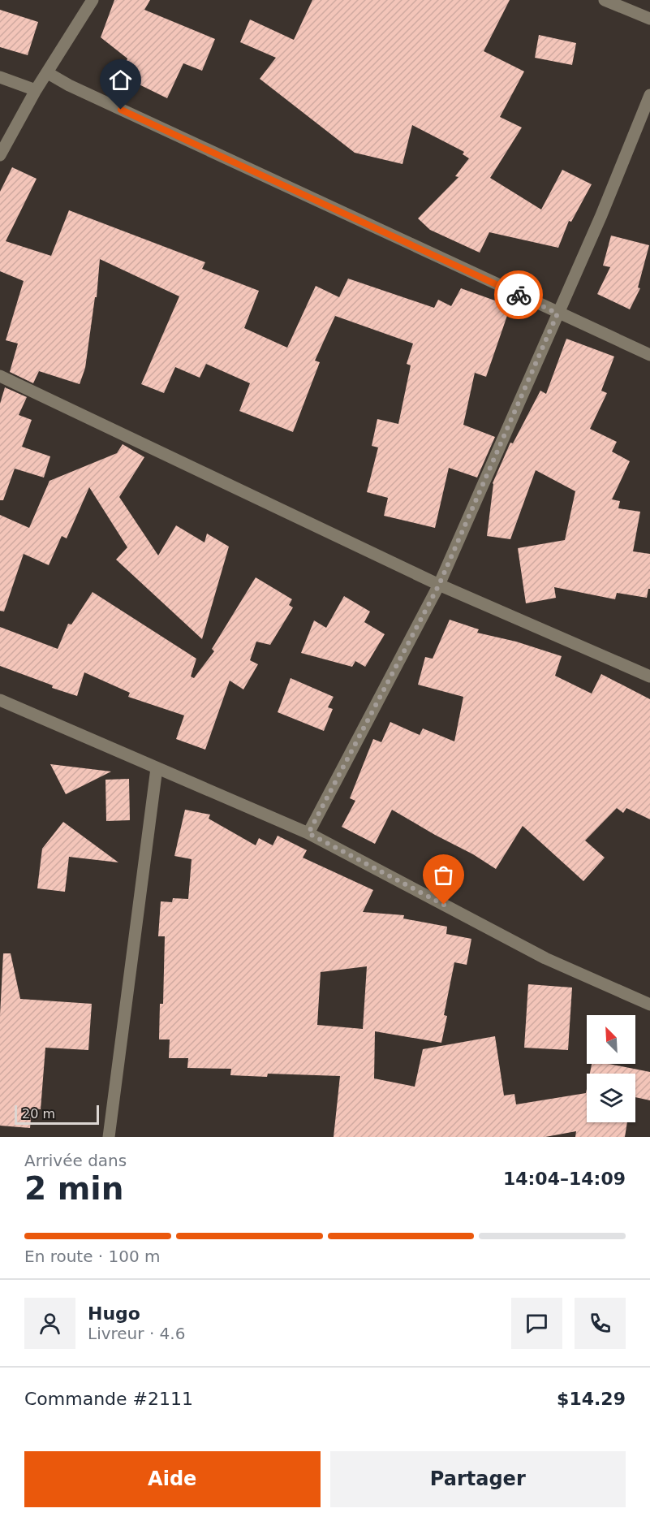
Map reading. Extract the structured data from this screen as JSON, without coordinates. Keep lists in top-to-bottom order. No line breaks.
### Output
{"scale_bar":"20 m","north":"top left","page":{"scale":"20 m","heading":["2 min","Arrivée dans","14:04–14:09"],"panel":["Hugo","Livreur · 4.6","Commande #2111","$14.29"],"bar":"En route · 100 m","buttons":["Aide","Partager"]}}
